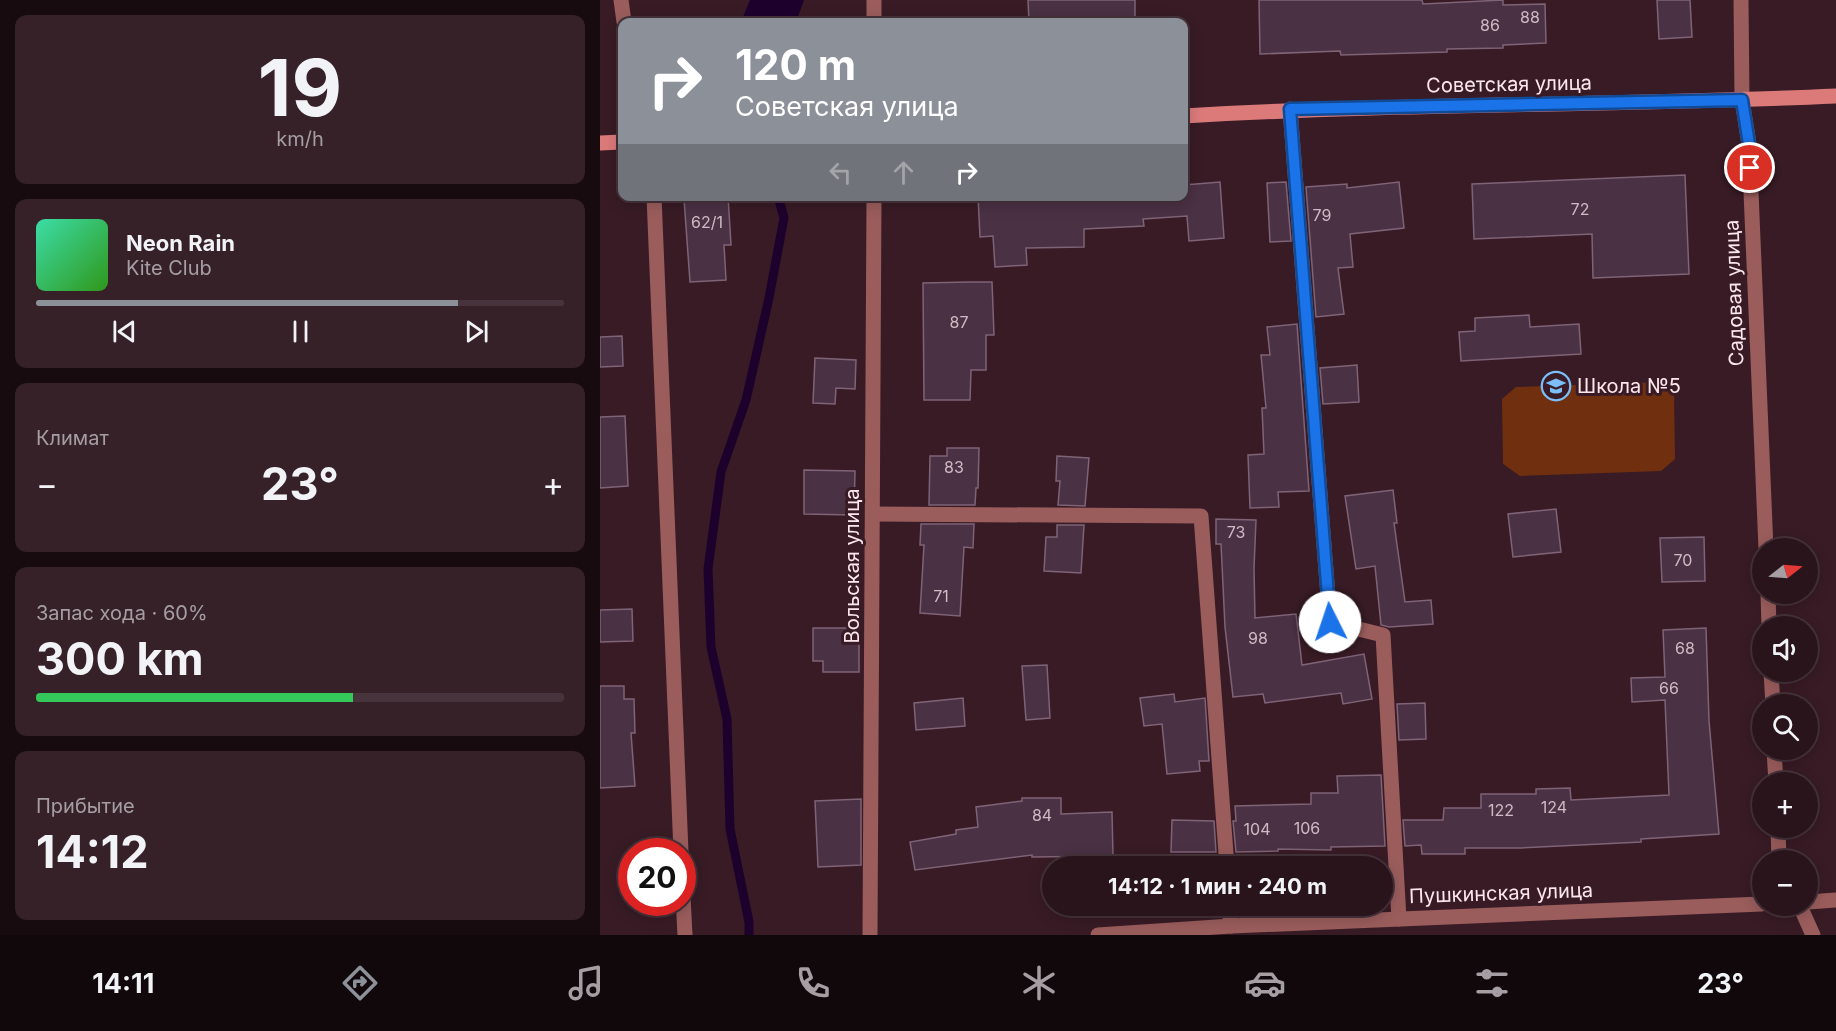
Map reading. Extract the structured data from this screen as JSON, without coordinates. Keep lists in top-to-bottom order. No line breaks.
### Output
{"streets":{"main road":["Советская улица"],"street":["Садовая улица","Вольская улица","Пушкинская улица"]},"crossings":[["Советская улица","Садовая улица"]],"places":{"school or university":["Школа №5"]},"house_numbers":["88","86","72","79","62/1","87","83","73","70","71","98","68","66","124","122","84","106","104"],"north":"right","page":{"tile":[["19","km/h"],"Климат",["Запас хода · 60%","300 km"],["Прибытие","14:12"]],"turn":["120 m","Советская улица"],"song":["Neon Rain","Kite Club"],"heat":["−","23°","+"],"map_buttons":["+","−"],"limit":"20","trip":"14:12 · 1 мин · 240 m","tabs":["14:11","23°"]}}
